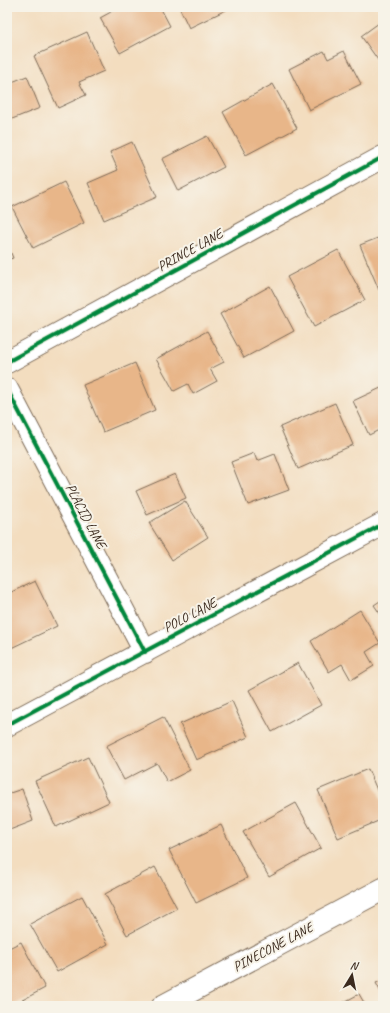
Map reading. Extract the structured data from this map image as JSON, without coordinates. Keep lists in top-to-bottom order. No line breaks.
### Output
{"streets":{"street":["PRINCE LANE","PLACID LANE","POLO LANE","PINECONE LANE"]},"crossings":[["PLACID LANE","POLO LANE"]],"north":"top"}
